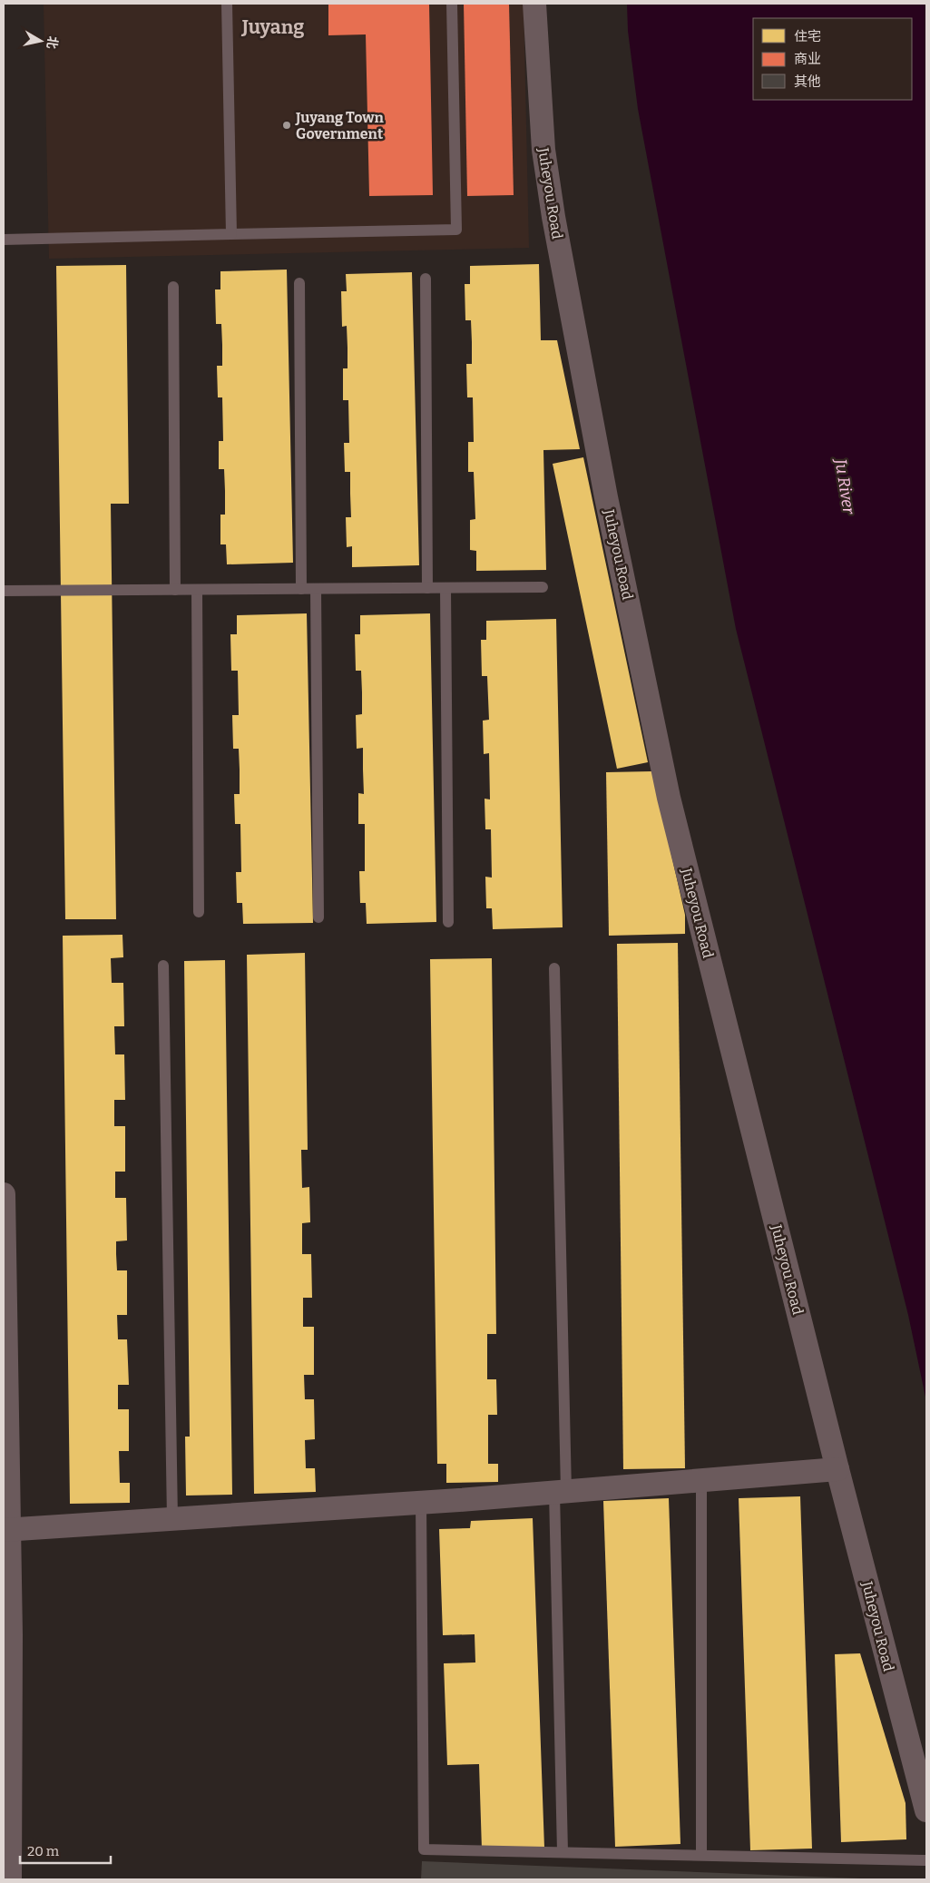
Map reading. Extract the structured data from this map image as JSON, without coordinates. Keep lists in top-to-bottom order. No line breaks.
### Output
{"streets":{"street":["Juheyou Road"]},"districts":["Juyang"],"water":["Ju River"],"places":["Juyang Town Government"],"legend":["住宅","商业","其他"],"scale_bar":"20 m","north":"right"}
